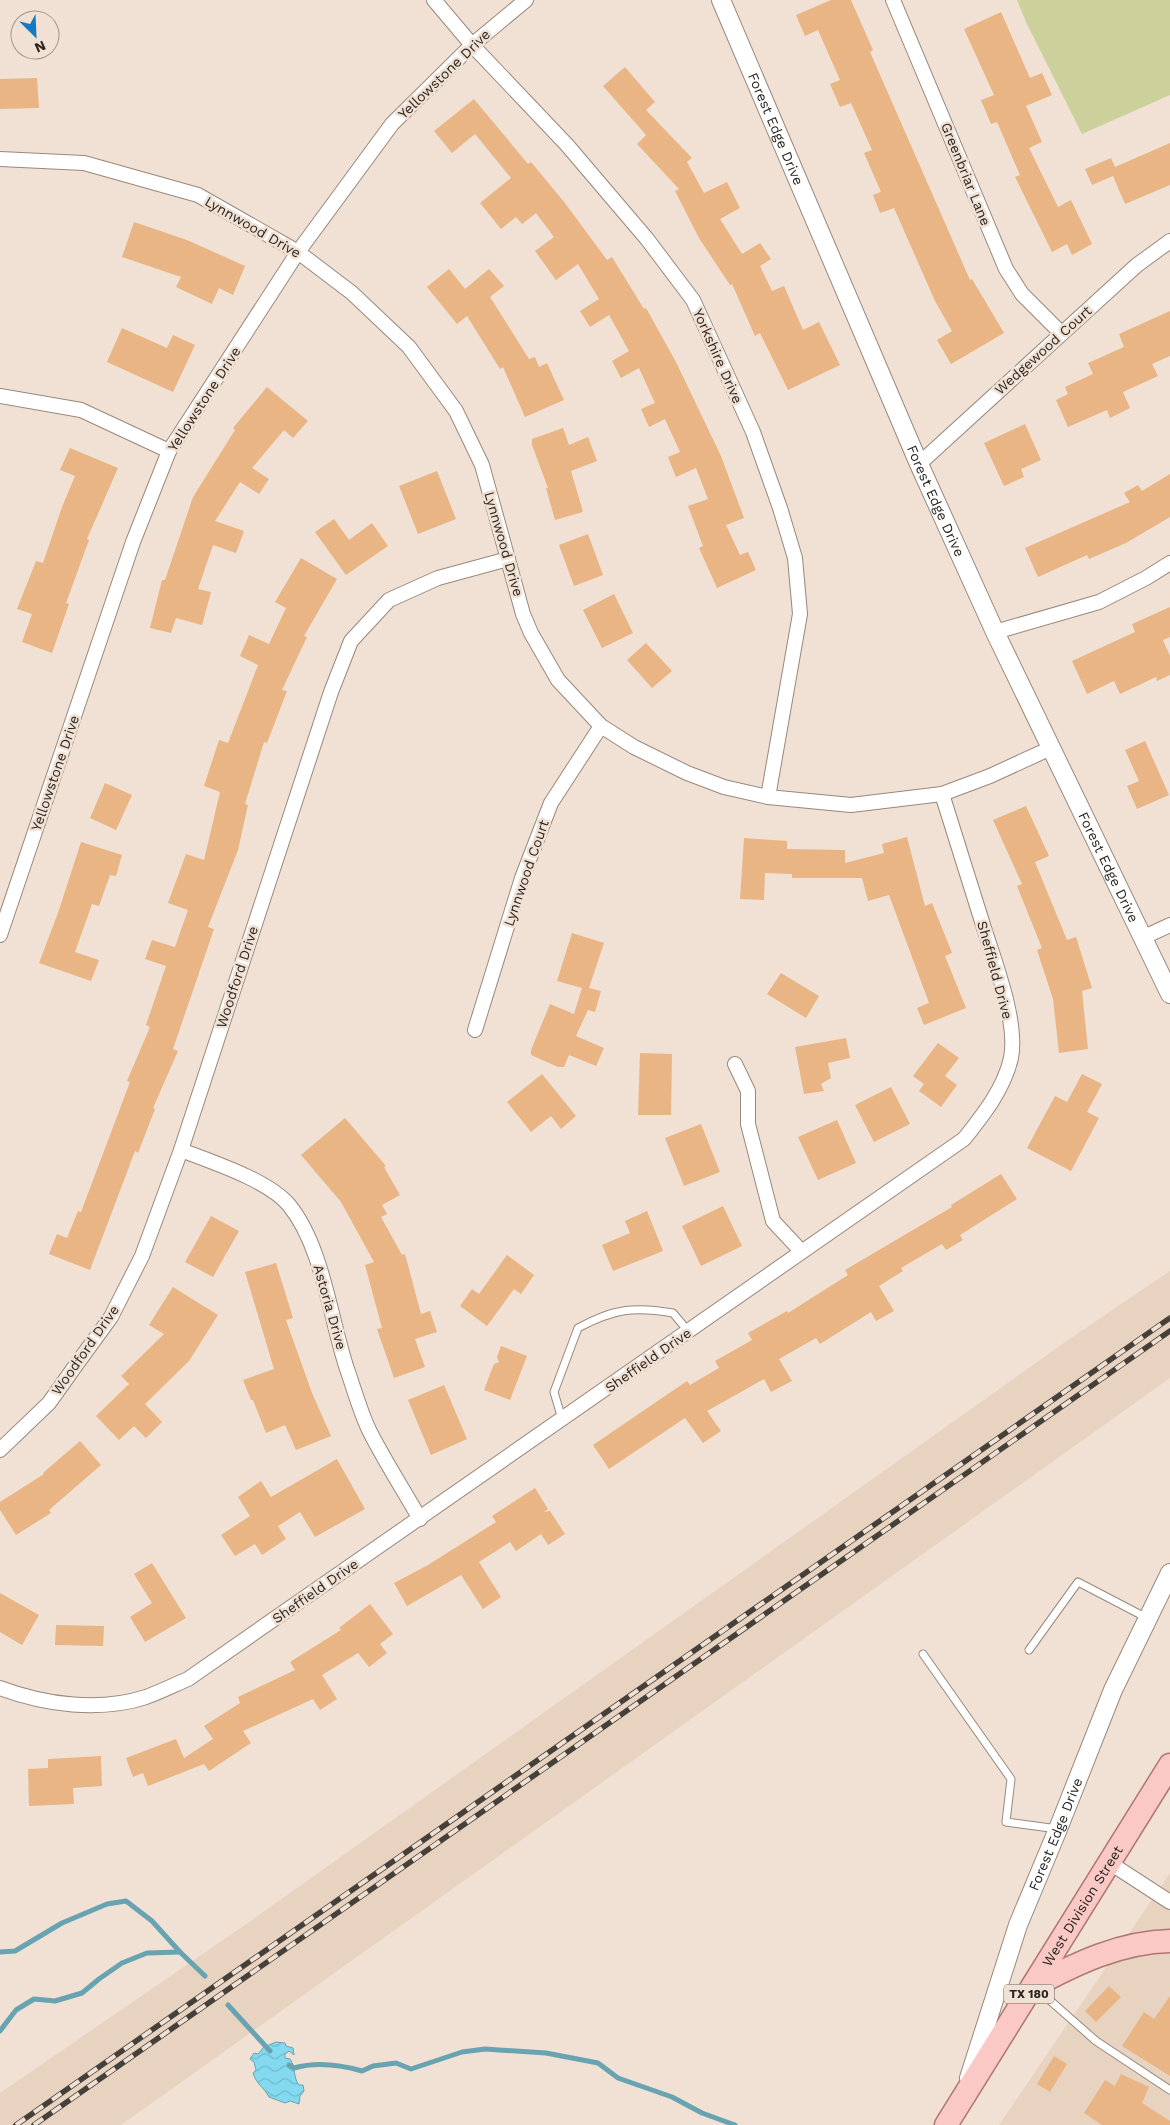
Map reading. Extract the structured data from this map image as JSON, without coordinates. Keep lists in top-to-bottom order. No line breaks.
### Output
{"streets":{"main road":["West Division Street","TX 180"],"street":["Yellowstone Drive","Forest Edge Drive","Greenbriar Lane","Lynnwood Drive","Wedgewood Court","Yorkshire Drive","Lynnwood Court","Sheffield Drive","Woodford Drive","Astoria Drive"]},"crossings":[["Yellowstone Drive","Lynnwood Drive"],["Yellowstone Drive","Yorkshire Drive"],["Forest Edge Drive","Lynnwood Drive"],["Forest Edge Drive","Wedgewood Court"],["Forest Edge Drive","West Division Street"],["Greenbriar Lane","Wedgewood Court"],["Lynnwood Drive","Yorkshire Drive"],["Lynnwood Drive","Lynnwood Court"],["Lynnwood Drive","Sheffield Drive"],["Lynnwood Drive","Woodford Drive"],["Sheffield Drive","Astoria Drive"],["Woodford Drive","Astoria Drive"]],"north":"bottom right"}
